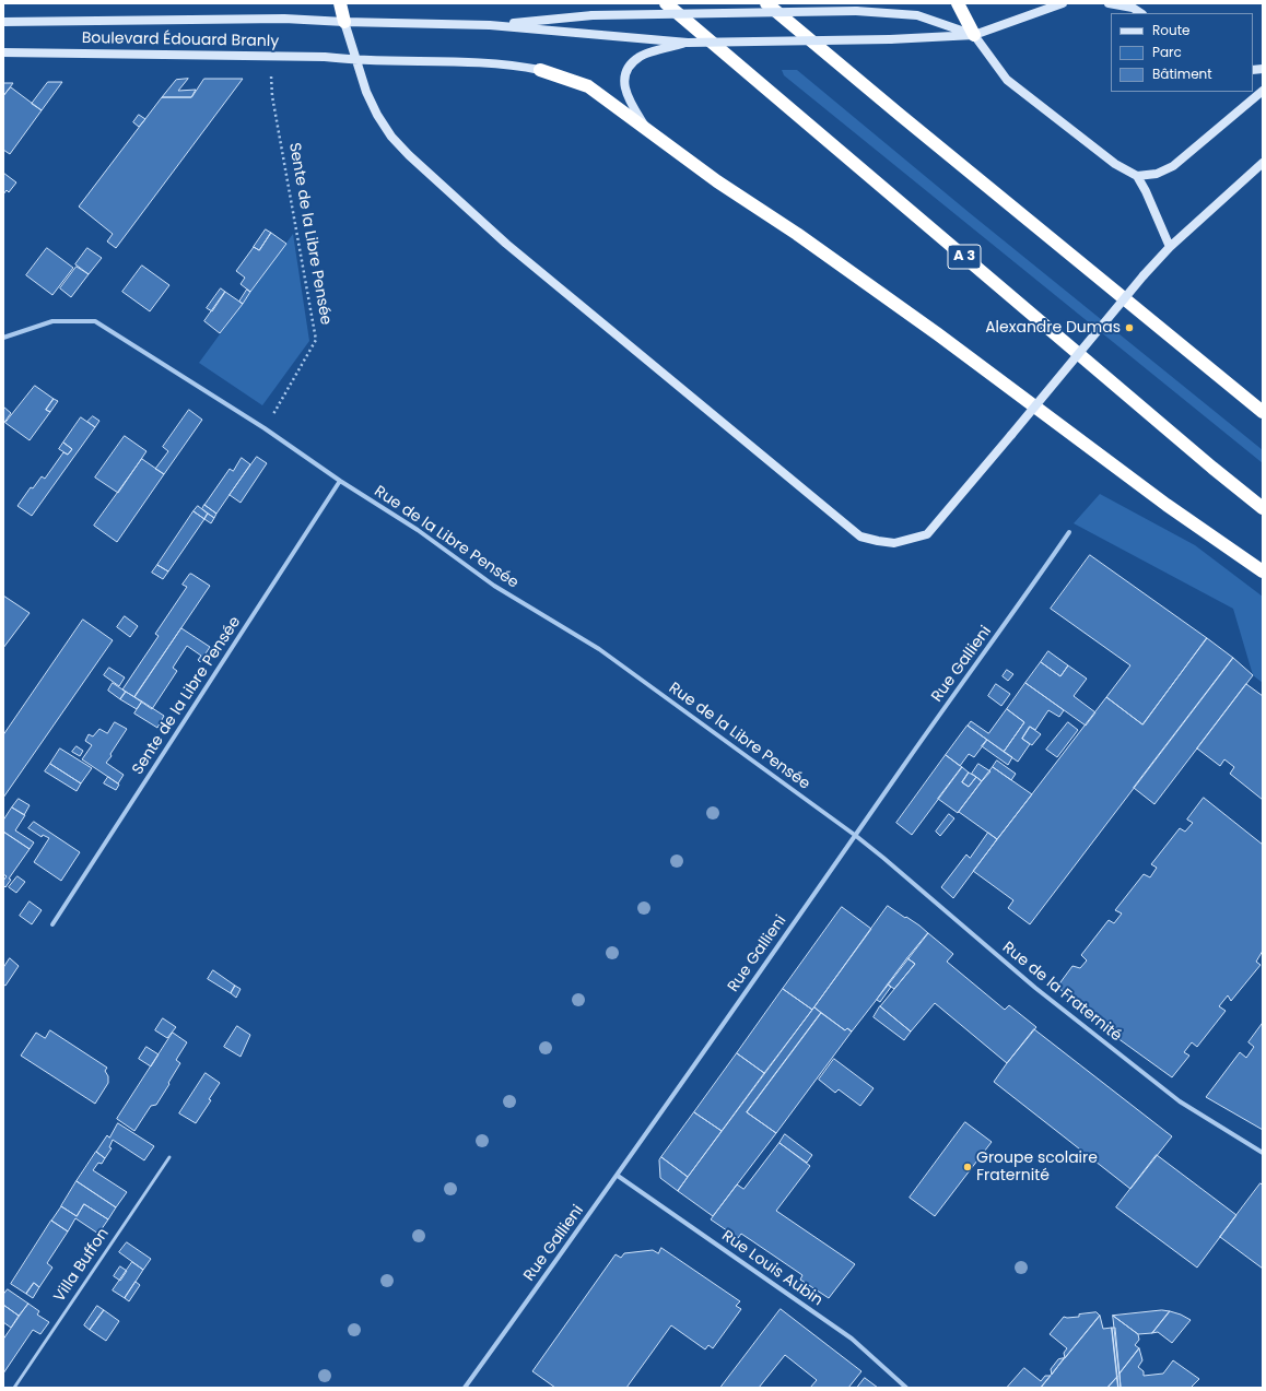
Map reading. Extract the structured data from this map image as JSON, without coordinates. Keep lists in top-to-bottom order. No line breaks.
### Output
{"streets":{"highway":["A 3"],"street":["Boulevard Édouard Branly","Sente de la Libre Pensée","Rue de la Libre Pensée","Rue Gallieni","Rue de la Fraternité","Rue Louis Aubin"],"lane":["Villa Buffon"]},"crossings":[["Boulevard Édouard Branly","Sente de la Libre Pensée"],["Sente de la Libre Pensée","Rue de la Libre Pensée"],["Rue de la Libre Pensée","Rue Gallieni"],["Rue de la Libre Pensée","Rue de la Fraternité"],["Rue Gallieni","Rue de la Fraternité"],["Rue Gallieni","Rue Louis Aubin"]],"places":["Alexandre Dumas","Groupe scolaire Fraternité"],"legend":["Route","Parc","Bâtiment"]}
